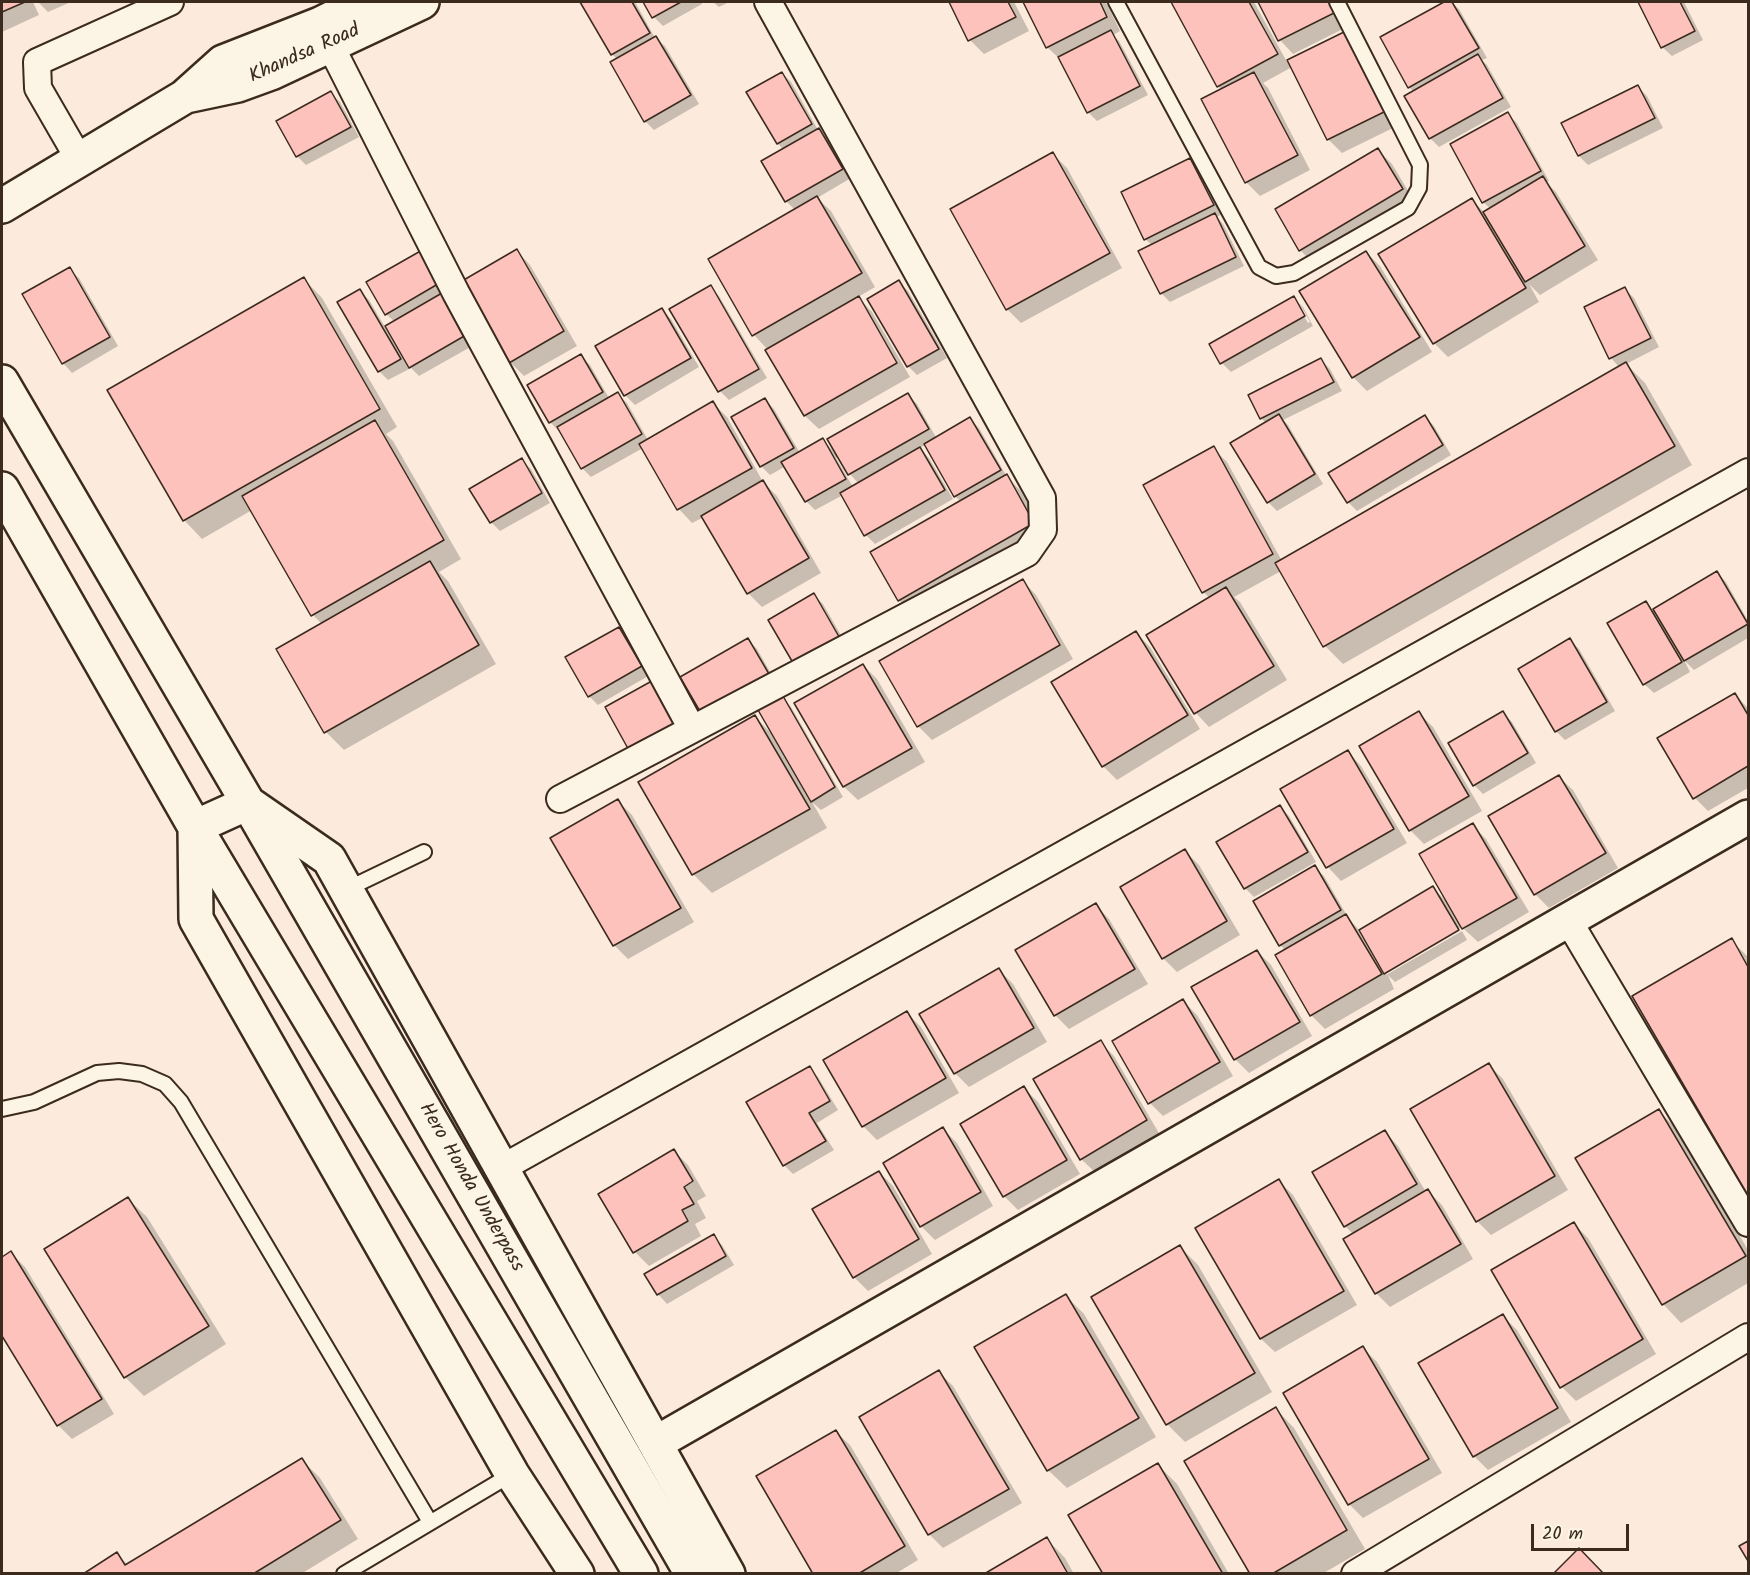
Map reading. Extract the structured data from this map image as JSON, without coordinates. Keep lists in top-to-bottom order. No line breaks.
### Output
{"streets":{"main road":["Khandsa Road","Hero Honda Underpass"]},"scale_bar":"20 m"}
